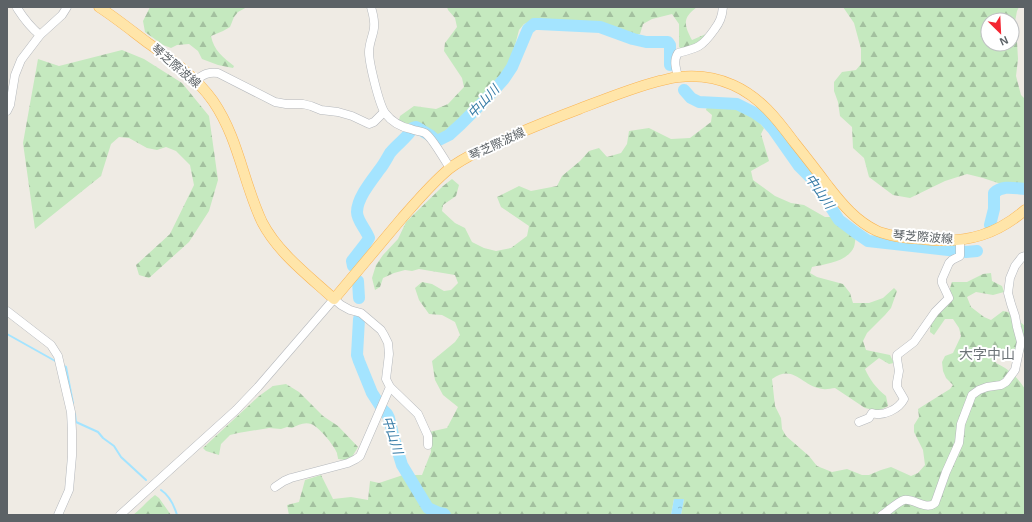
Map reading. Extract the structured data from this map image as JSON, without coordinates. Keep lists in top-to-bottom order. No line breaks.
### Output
{"streets":{"main road":["琴芝際波線"]},"districts":["大字中山"],"water":["中山川"],"north":"bottom right"}
